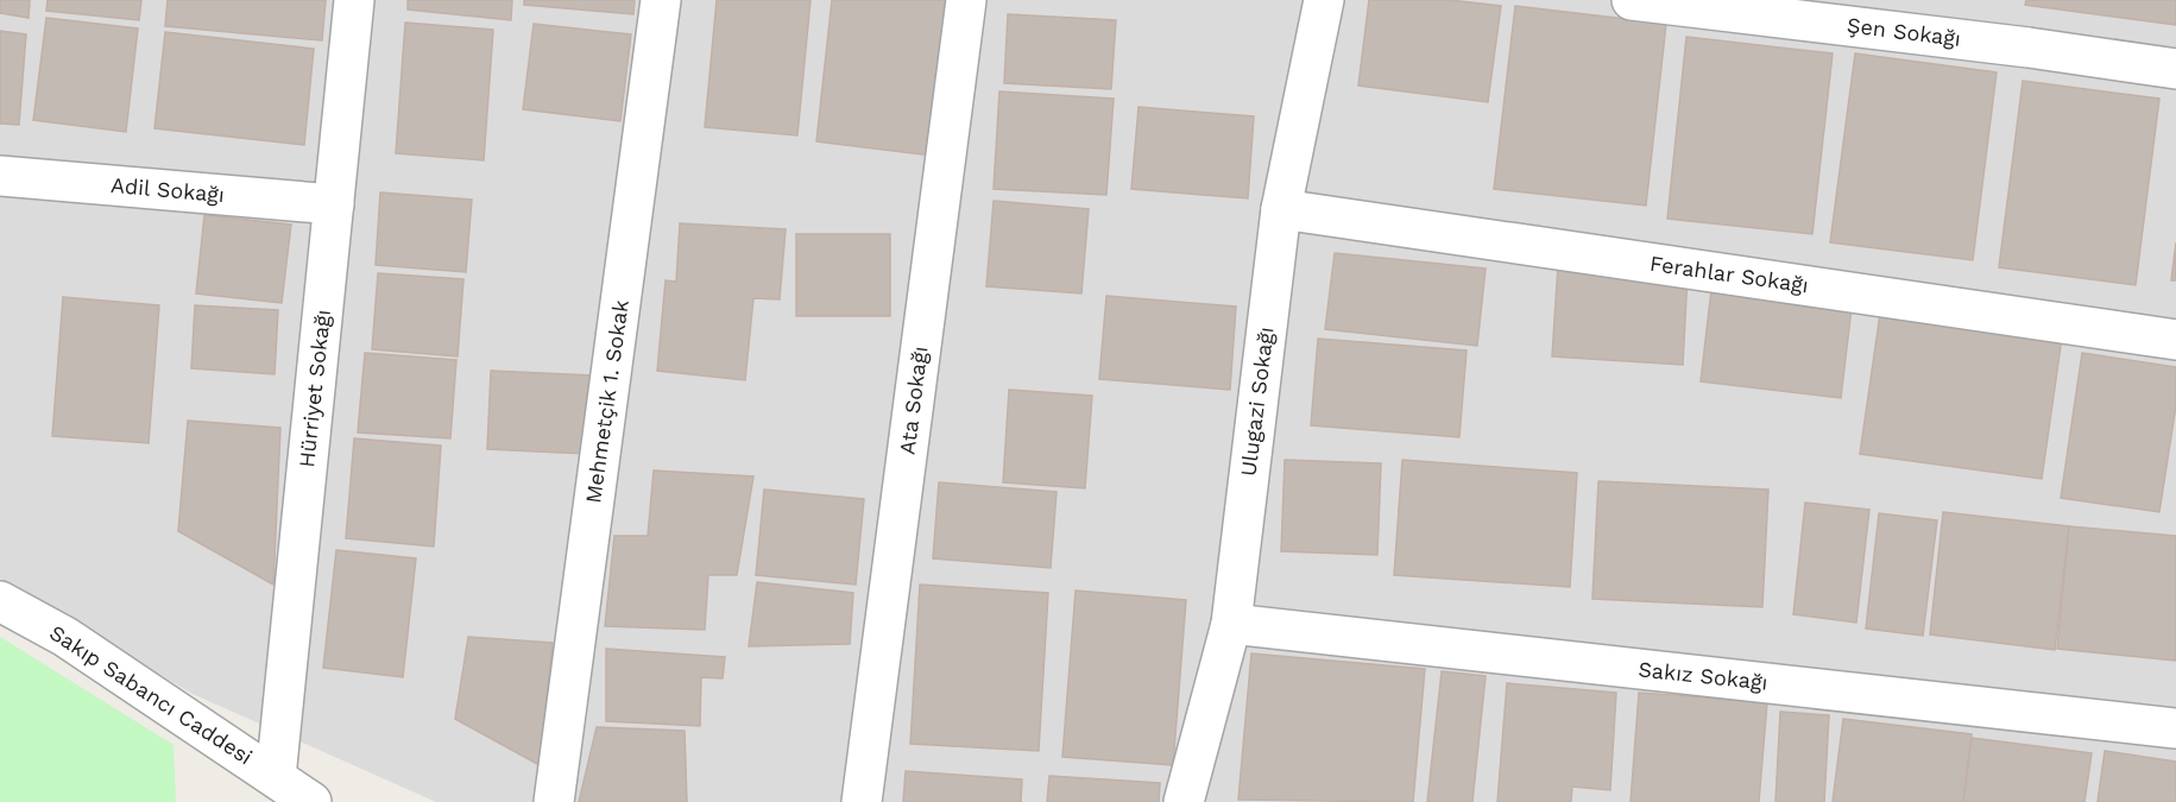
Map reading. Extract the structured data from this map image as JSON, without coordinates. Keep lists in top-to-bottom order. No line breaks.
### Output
{"streets":{"street":["Şen Sokağı","Adil Sokağı","Ferahlar Sokağı","Hürriyet Sokağı","Ata Sokağı","Mehmetçik 1. Sokak","Ulugazi Sokağı","Sakız Sokağı","Sakıp Sabancı Caddesi"]},"crossings":[["Adil Sokağı","Hürriyet Sokağı"],["Ferahlar Sokağı","Ulugazi Sokağı"],["Hürriyet Sokağı","Sakıp Sabancı Caddesi"],["Ulugazi Sokağı","Sakız Sokağı"]]}
